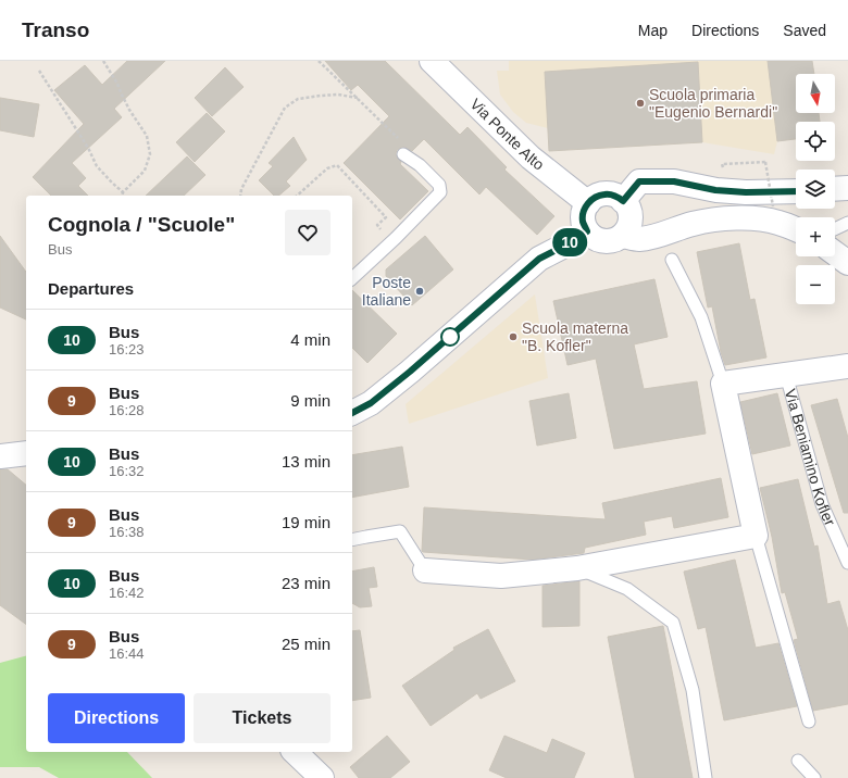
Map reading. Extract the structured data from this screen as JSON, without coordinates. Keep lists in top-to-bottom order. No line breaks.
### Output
{"streets":{"street":["Via Ponte Alto","Via Beniamino Kofler"]},"places":["Scuola primaria \"Eugenio Bernardi\"","Poste Italiane","Scuola materna \"B. Kofler\""],"lines":["bus line 10"],"north":"bottom","page":{"header":"Transo","nav":["Map","Directions","Saved"],"on_map":"10","map_buttons":["+","−"],"heading":[["Cognola / \"Scuole\"","Bus"],"Departures"],"list":[{"mark":"10","name":"Bus","note":"16:23","value":"4 min"},{"mark":"9","name":"Bus","note":"16:28","value":"9 min"},{"mark":"10","name":"Bus","note":"16:32","value":"13 min"},{"mark":"9","name":"Bus","note":"16:38","value":"19 min"},{"mark":"10","name":"Bus","note":"16:42","value":"23 min"},{"mark":"9","name":"Bus","note":"16:44","value":"25 min"}],"buttons":["Directions","Tickets"]}}
